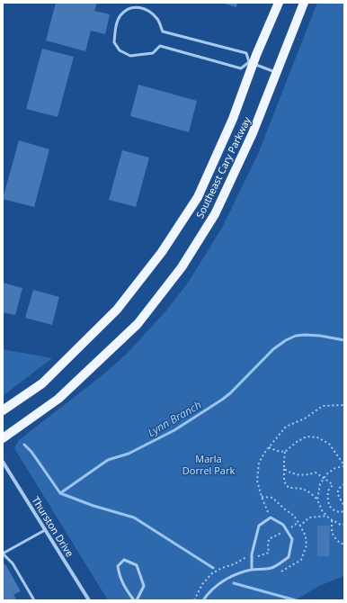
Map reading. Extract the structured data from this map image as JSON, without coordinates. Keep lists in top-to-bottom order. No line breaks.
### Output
{"streets":{"main road":["Southeast Cary Parkway"],"street":["Thurston Drive"]},"water":["Lynn Branch"],"parks":["Marla Dorrel Park"]}
